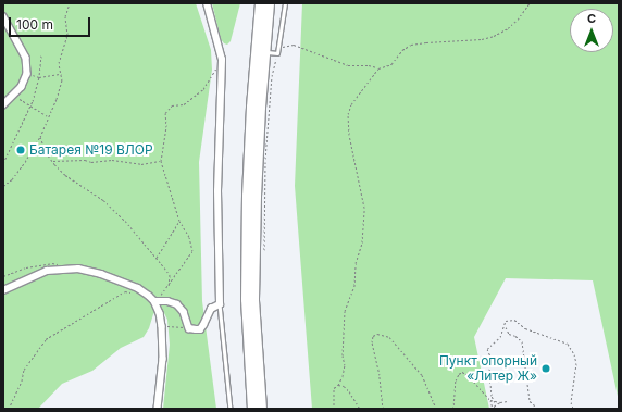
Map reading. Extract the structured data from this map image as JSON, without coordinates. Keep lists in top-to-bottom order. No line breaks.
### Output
{"places":["Батарея №19 ВЛОР","Пункт опорный «Литер Ж»"],"scale_bar":"100 m","north":"top"}
